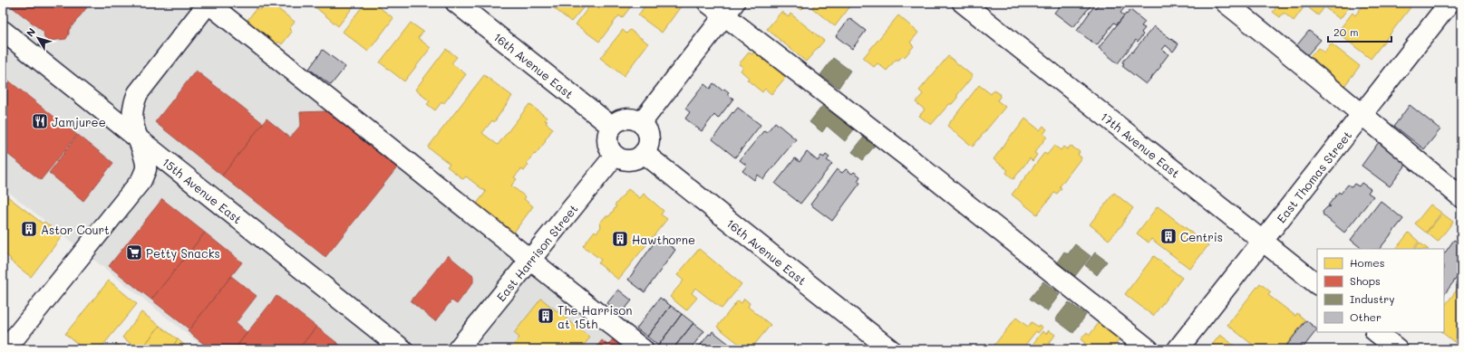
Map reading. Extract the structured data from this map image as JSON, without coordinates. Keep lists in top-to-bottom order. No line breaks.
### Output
{"streets":{"street":["16th Avenue East","17th Avenue East","East Thomas Street","15th Avenue East","East Harrison Street"]},"crossings":[["16th Avenue East","East Harrison Street"],["17th Avenue East","East Thomas Street"]],"places":{"restaurant":["Jamjuree"],"building":["Astor Court","Centris","Hawthorne","The Harrison at 15th"],"supermarket":["Petty Snacks"]},"legend":["Homes","Shops","Industry","Other"],"scale_bar":"20 m","north":"top left"}
